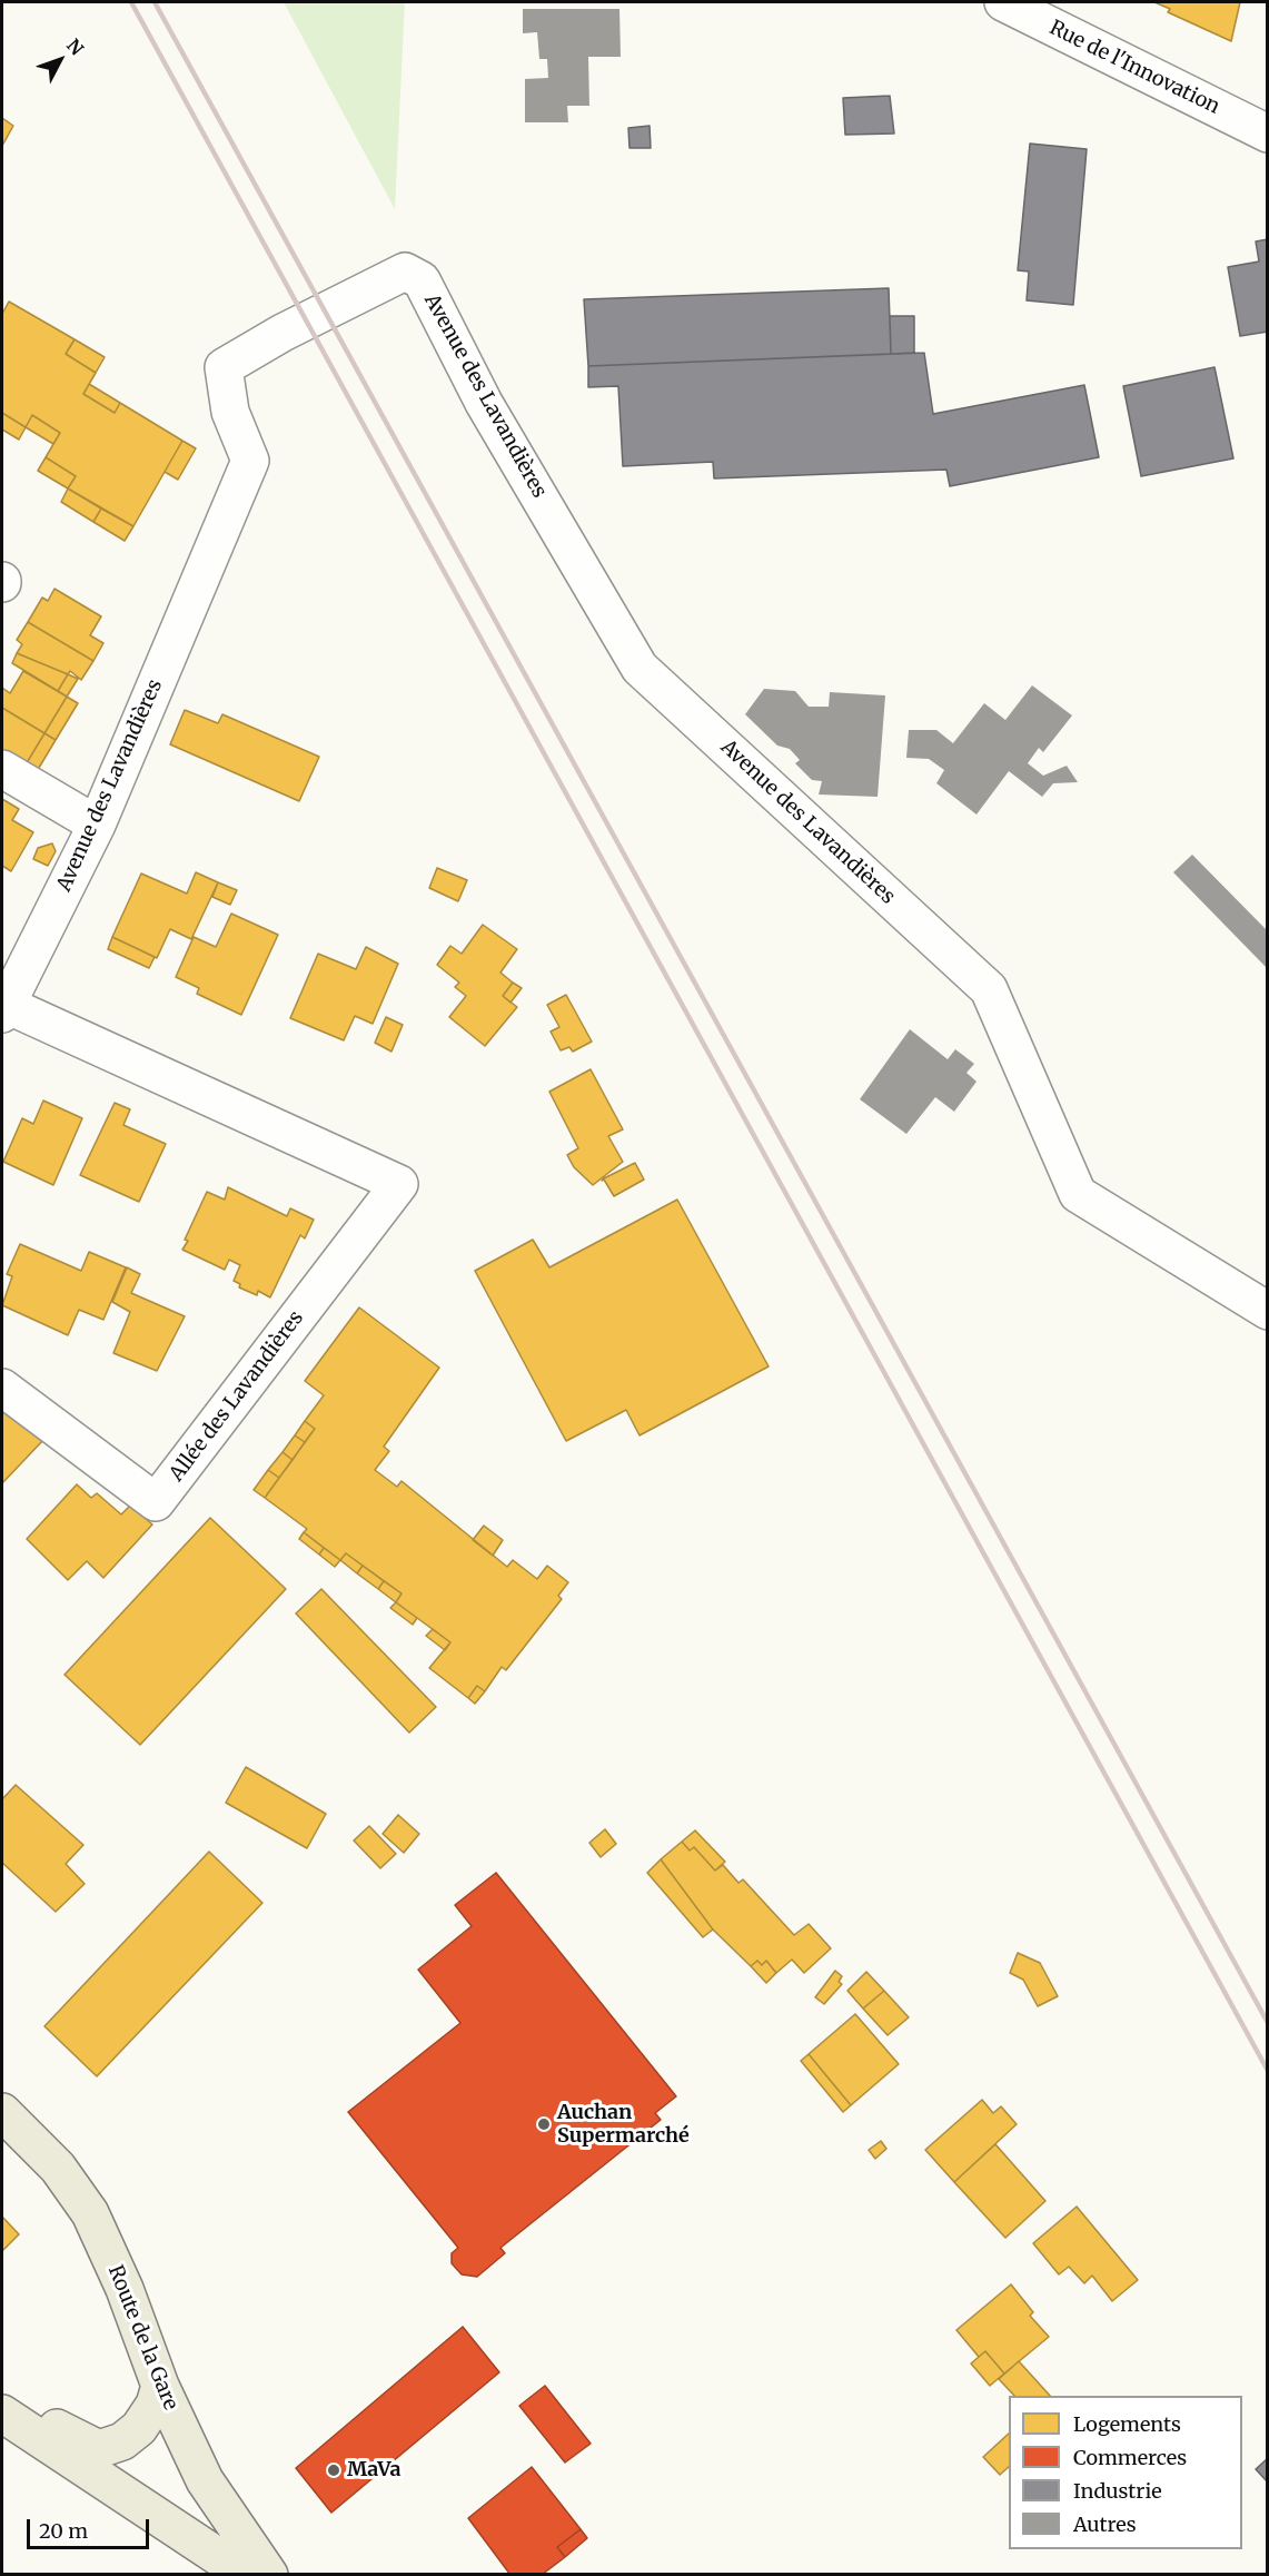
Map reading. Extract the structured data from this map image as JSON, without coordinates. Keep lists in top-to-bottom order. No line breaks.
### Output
{"streets":{"main road":["Route de la Gare"],"street":["Rue de l'Innovation","Avenue des Lavandières","Allée des Lavandières"]},"crossings":[["Avenue des Lavandières","Allée des Lavandières"]],"places":["Auchan Supermarché","MaVa"],"legend":["Logements","Commerces","Industrie","Autres"],"scale_bar":"20 m","north":"top right"}
